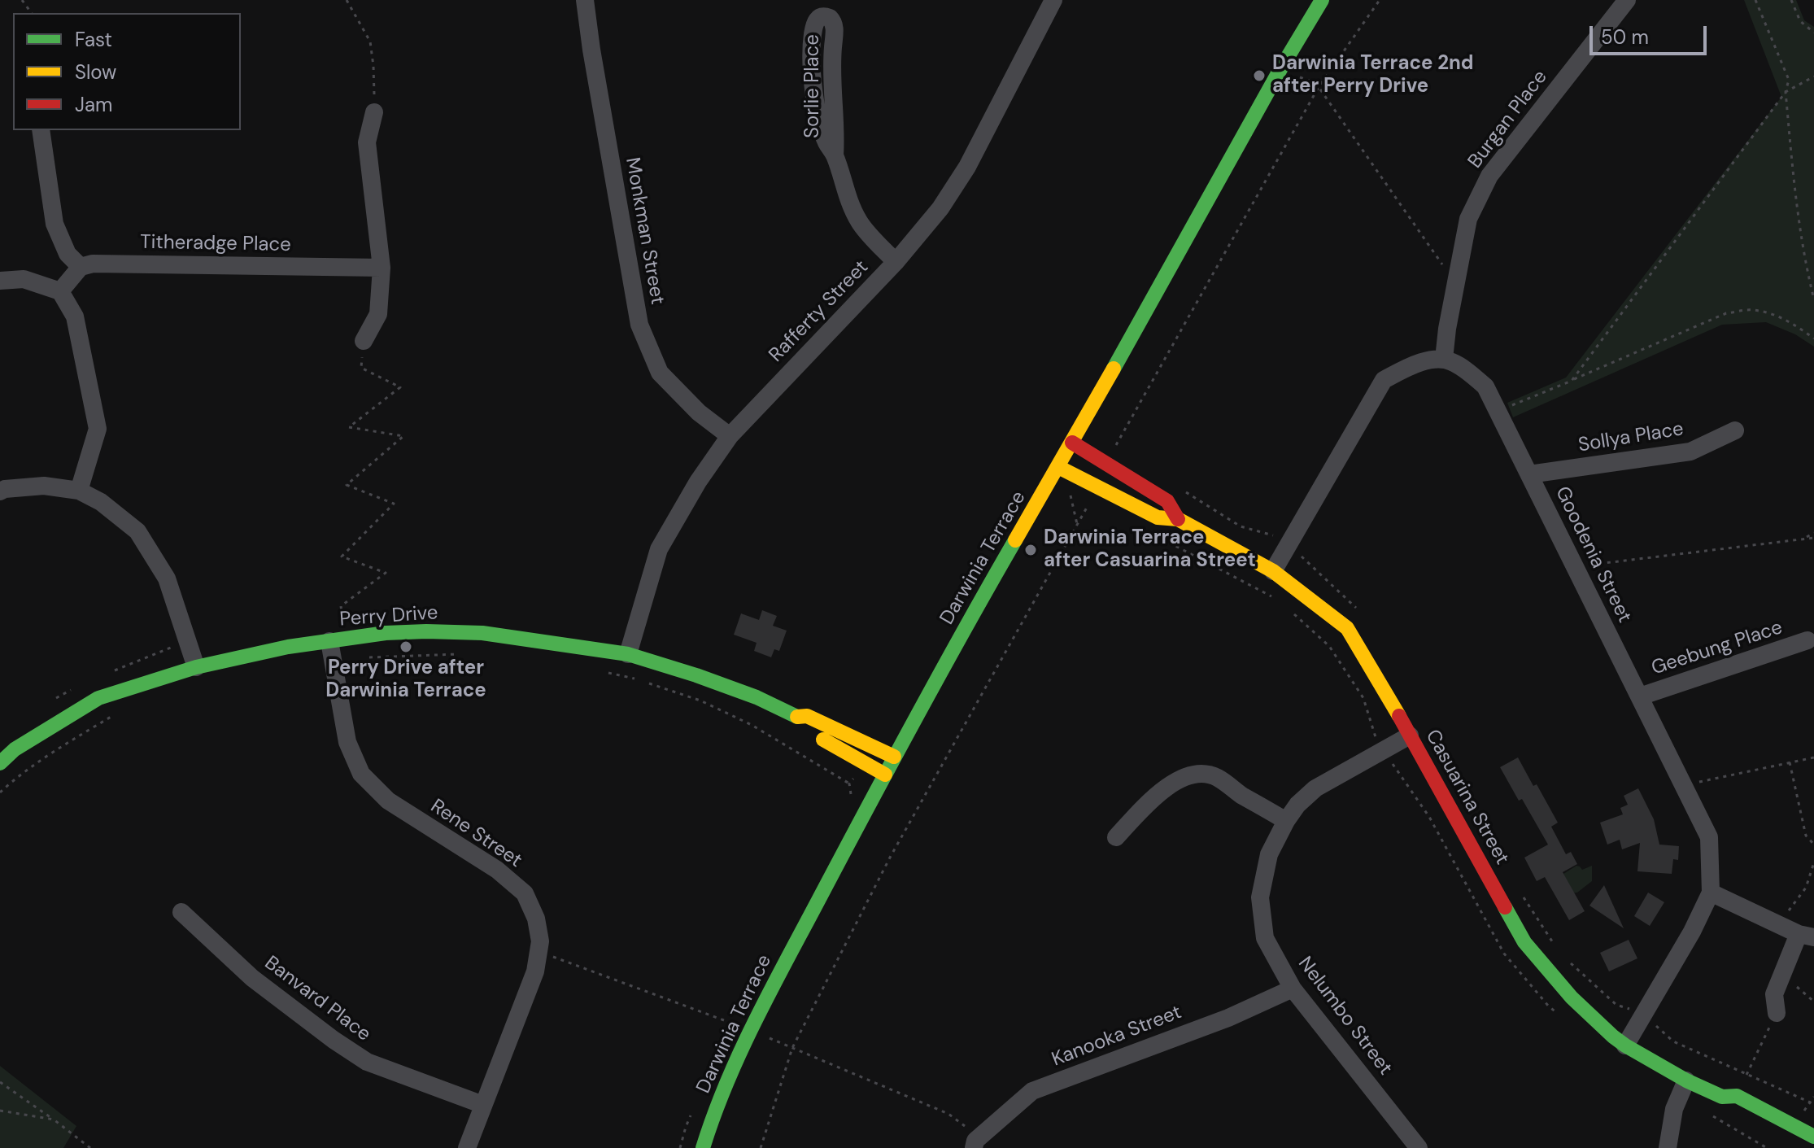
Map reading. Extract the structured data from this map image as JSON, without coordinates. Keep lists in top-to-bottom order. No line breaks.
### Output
{"streets":{"street":["Sorlie Place","Burgan Place","Monkman Street","Titheradge Place","Rafferty Street","Sollya Place","Goodenia Street","Darwinia Terrace","Perry Drive","Geebung Place","Casuarina Street","Rene Street","Banvard Place","Nelumbo Street","Kanooka Street"]},"crossings":[["Sorlie Place","Rafferty Street"],["Burgan Place","Goodenia Street"],["Monkman Street","Rafferty Street"],["Rafferty Street","Perry Drive"],["Sollya Place","Goodenia Street"],["Goodenia Street","Geebung Place"],["Goodenia Street","Casuarina Street"],["Darwinia Terrace","Perry Drive"],["Darwinia Terrace","Casuarina Street"],["Perry Drive","Rene Street"],["Casuarina Street","Nelumbo Street"],["Rene Street","Banvard Place"],["Nelumbo Street","Kanooka Street"]],"places":["Darwinia Terrace 2nd after Perry Drive","Darwinia Terrace after Casuarina Street","Perry Drive after Darwinia Terrace"],"legend":["Fast","Slow","Jam"],"scale_bar":"50 m"}
